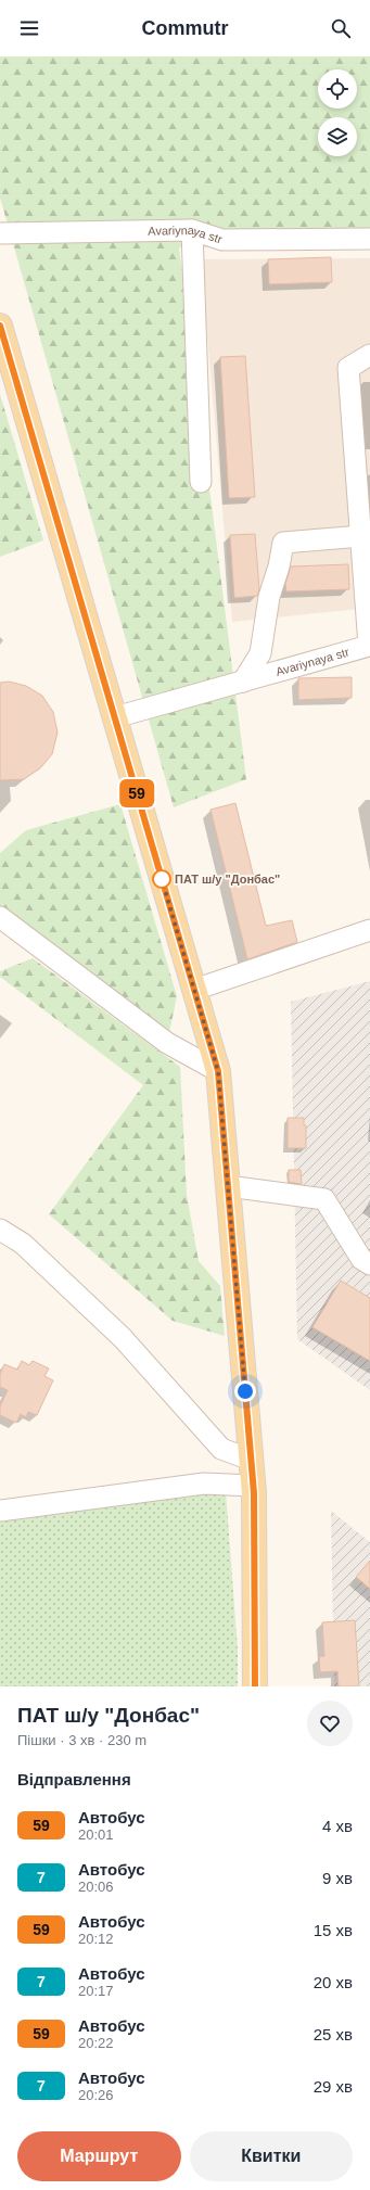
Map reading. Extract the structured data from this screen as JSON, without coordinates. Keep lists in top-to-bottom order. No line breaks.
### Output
{"streets":{"street":["Avariynaya str"]},"places":["ПАТ ш/у \"Донбас\""],"lines":["bus line 59"],"page":{"header":"Commutr","on_map":"59","heading":[["ПАТ ш/у \"Донбас\"","Пішки · 3 хв · 230 m"],"Відправлення"],"list":[{"mark":"59","name":"Автобус","note":"20:01","value":"4 хв"},{"mark":"7","name":"Автобус","note":"20:06","value":"9 хв"},{"mark":"59","name":"Автобус","note":"20:12","value":"15 хв"},{"mark":"7","name":"Автобус","note":"20:17","value":"20 хв"},{"mark":"59","name":"Автобус","note":"20:22","value":"25 хв"},{"mark":"7","name":"Автобус","note":"20:26","value":"29 хв"}],"buttons":["Маршрут","Квитки"]}}
